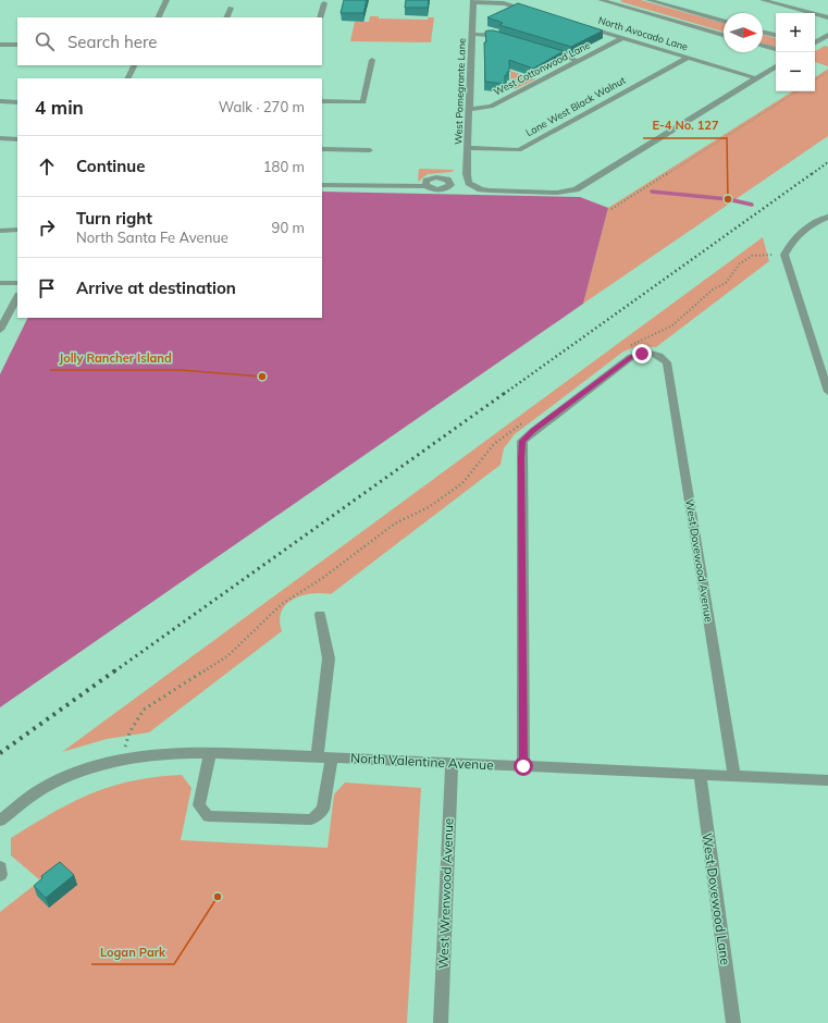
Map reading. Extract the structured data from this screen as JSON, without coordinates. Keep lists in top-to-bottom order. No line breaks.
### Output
{"streets":{"street":["North Avocado Lane","West Cottonwood Lane","West Pomegrante Lane","Lane West Black Walnut","West Dovewood Avenue","North Valentine Avenue","West Wrenwood Avenue","West Dovewood Lane"]},"crossings":[["North Avocado Lane","West Cottonwood Lane"],["North Avocado Lane","Lane West Black Walnut"],["West Cottonwood Lane","West Pomegrante Lane"],["West Pomegrante Lane","Lane West Black Walnut"],["West Dovewood Avenue","North Valentine Avenue"],["North Valentine Avenue","West Wrenwood Avenue"],["North Valentine Avenue","West Dovewood Lane"]],"places":["E-4 No. 127","Jolly Rancher Island","Logan Park"],"north":"right","page":{"map_buttons":["+","−"],"search":"Search here","heading":["4 min","Walk · 270 m"],"list":[["Continue","180 m"],["Turn right","North Santa Fe Avenue","90 m"],"Arrive at destination"]}}
